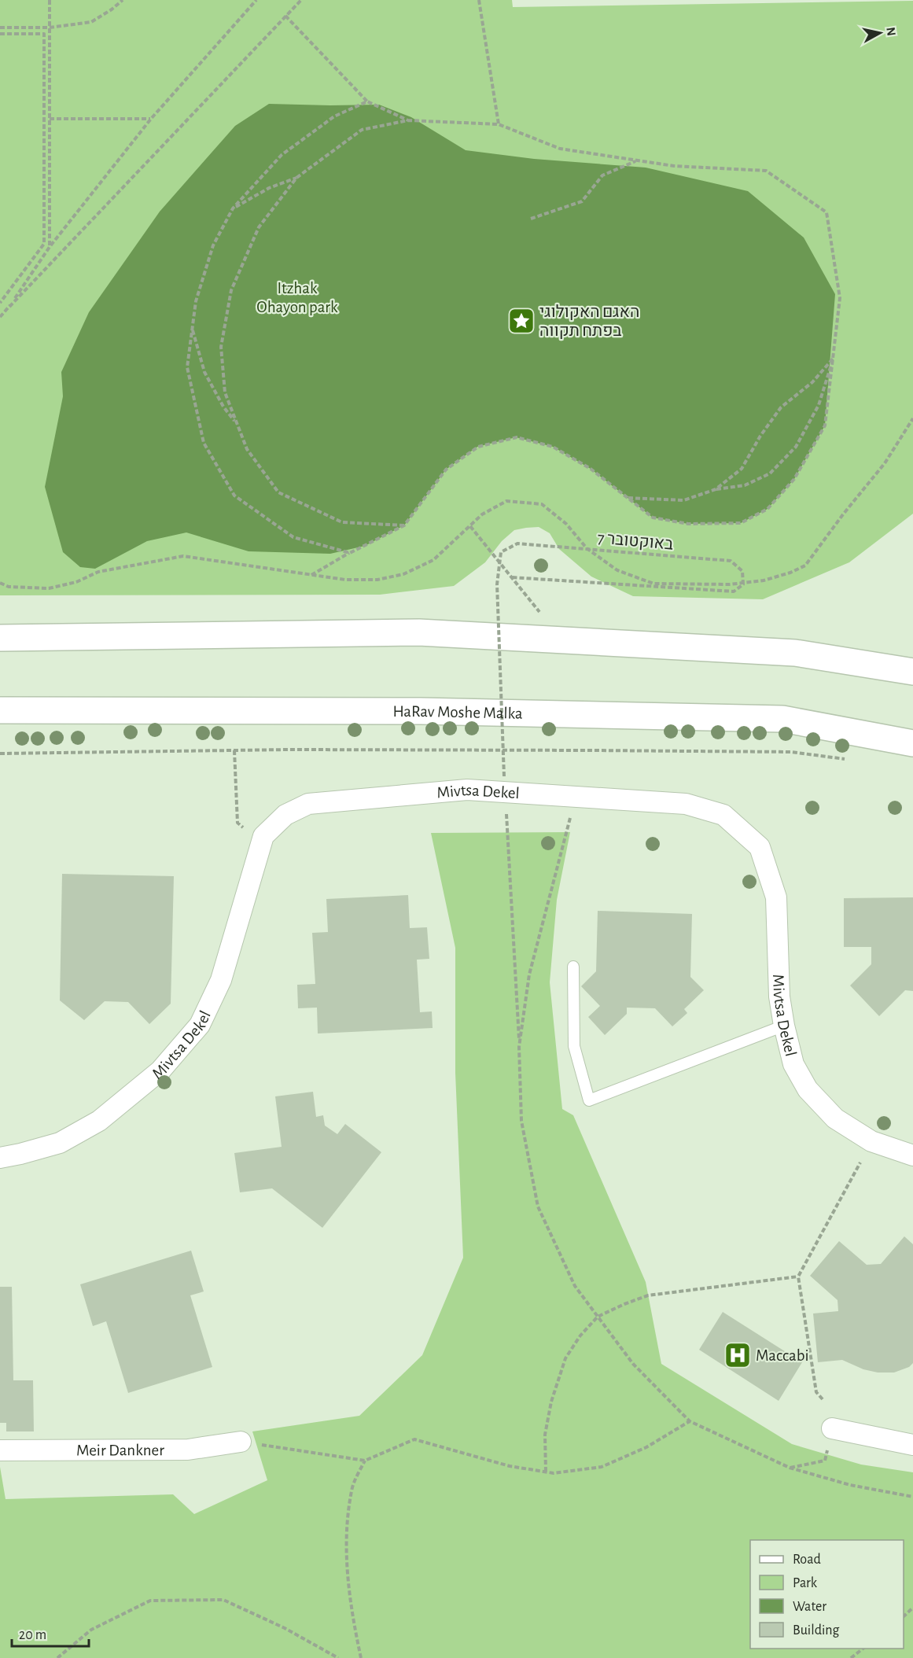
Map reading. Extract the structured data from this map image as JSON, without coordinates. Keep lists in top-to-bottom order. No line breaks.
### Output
{"streets":{"street":["HaRav Moshe Malka","Mivtsa Dekel","Meir Dankner"],"path":["7 באוקטובר"]},"crossings":[["7 באוקטובר","Mivtsa Dekel"]],"parks":["Itzhak Ohayon park"],"places":{"place":["האגם האקולוגי בפתח תקווה"],"hospital":["Maccabi"]},"legend":["Road","Park","Water","Building"],"scale_bar":"20 m","north":"right"}
